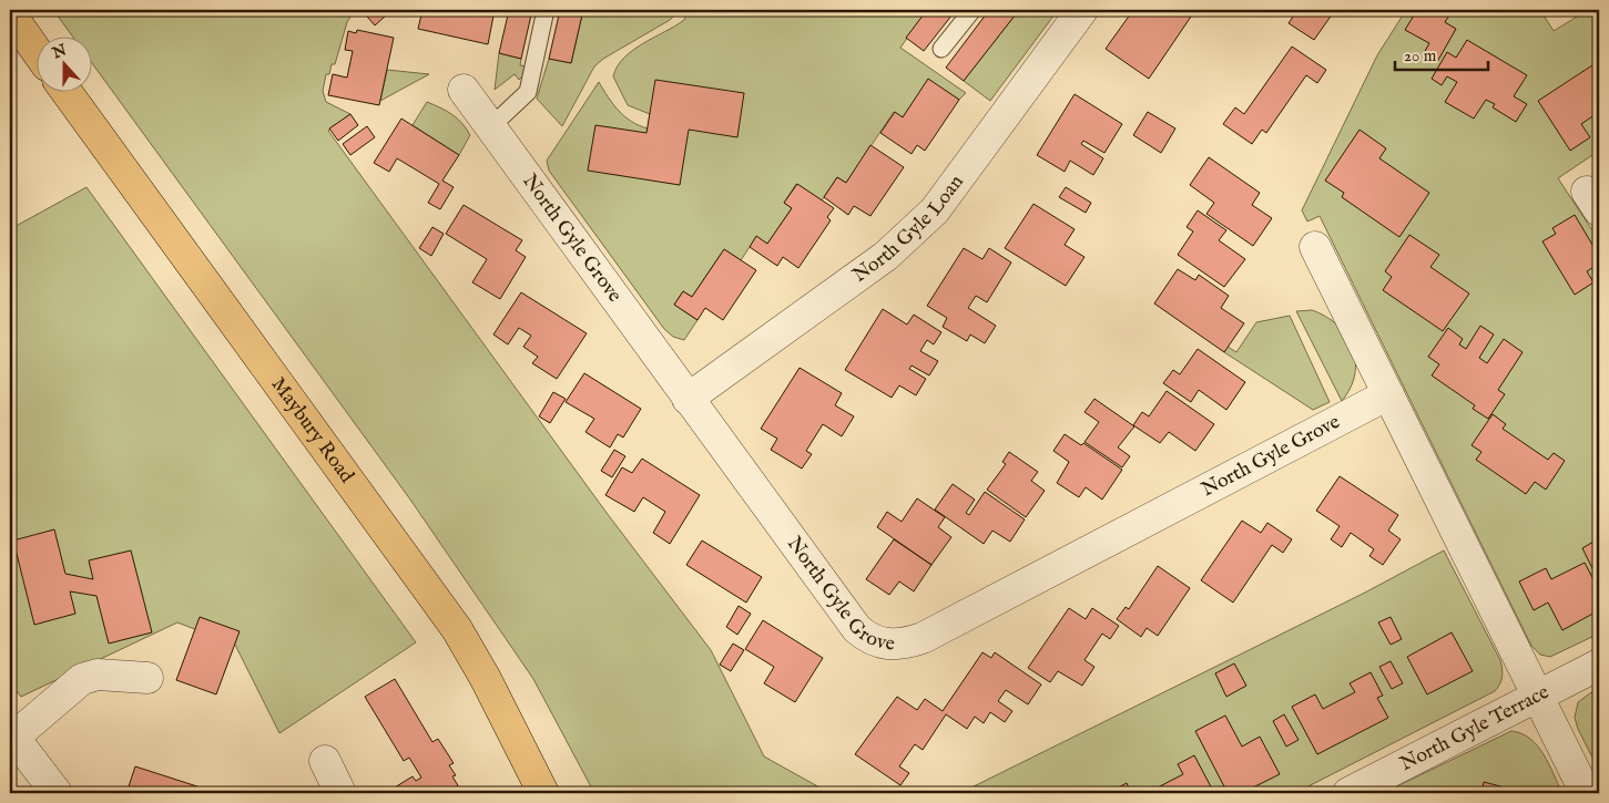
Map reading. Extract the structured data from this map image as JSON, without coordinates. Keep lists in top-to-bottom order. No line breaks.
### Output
{"streets":{"main road":["Maybury Road"],"street":["North Gyle Loan","North Gyle Grove","North Gyle Terrace"]},"crossings":[["North Gyle Loan","North Gyle Grove"]],"scale_bar":"20 m","north":"top"}
